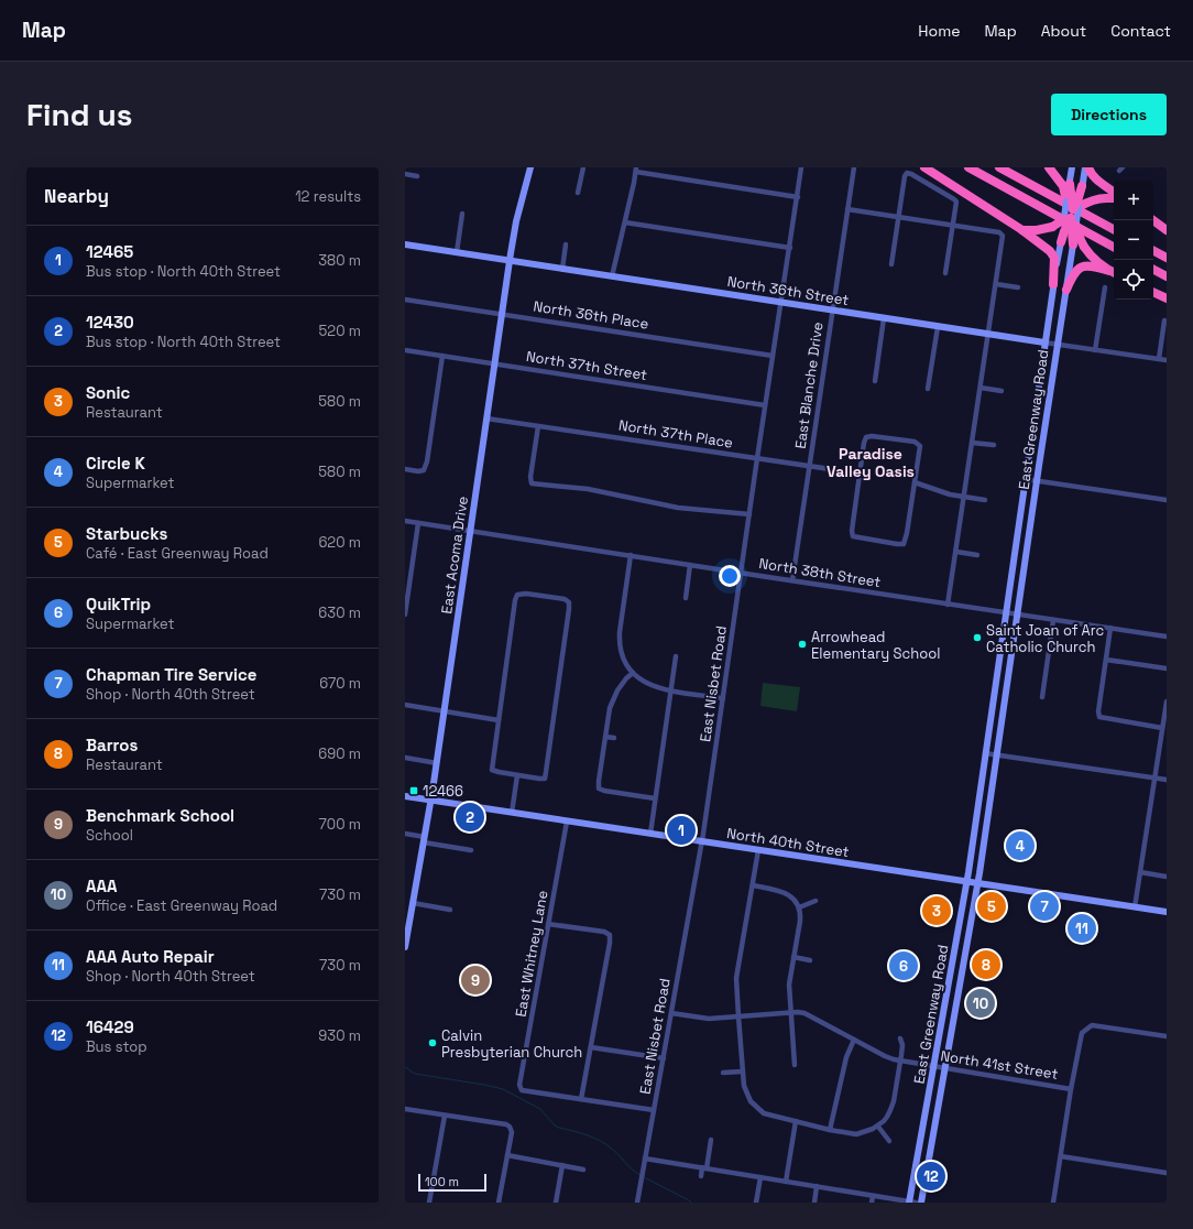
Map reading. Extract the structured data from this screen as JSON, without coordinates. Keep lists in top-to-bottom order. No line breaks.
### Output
{"streets":{"main road":["North 36th Street","East Greenway Road","East Acoma Drive","North 40th Street"],"street":["North 36th Place","North 37th Street","East Blanche Drive","North 37th Place","North 38th Street","East Nisbet Road","East Whitney Lane","North 41st Street"]},"crossings":[["North 36th Street","East Blanche Drive"],["North 36th Street","East Greenway Road"],["North 36th Street","East Acoma Drive"],["North 36th Street","East Nisbet Road"],["North 36th Place","East Acoma Drive"],["North 36th Place","East Nisbet Road"],["North 37th Street","East Acoma Drive"],["North 37th Street","East Nisbet Road"],["East Blanche Drive","North 37th Place"],["East Blanche Drive","North 38th Street"],["East Greenway Road","North 38th Street"],["East Greenway Road","North 40th Street"],["East Greenway Road","North 41st Street"],["North 37th Place","East Acoma Drive"],["North 37th Place","East Nisbet Road"],["East Acoma Drive","North 38th Street"],["East Acoma Drive","North 40th Street"],["North 38th Street","East Nisbet Road"],["East Nisbet Road","North 40th Street"],["East Nisbet Road","North 41st Street"],["North 40th Street","East Whitney Lane"]],"districts":["Paradise Valley Oasis"],"places":{"other":["Saint Joan of Arc Catholic Church","Arrowhead Elementary School","Calvin Presbyterian Church"],"transit":["12466"]},"scale_bar":"100 m","page":{"header":"Map","nav":["Home","Map","About","Contact"],"buttons":"Directions","title":"Find us","heading":["Nearby","12 results"],"map_buttons":["+","−"],"list":[{"mark":"1","name":"12465","note":"Bus stop · North 40th Street","value":"380 m"},{"mark":"2","name":"12430","note":"Bus stop · North 40th Street","value":"520 m"},{"mark":"3","name":"Sonic","note":"Restaurant","value":"580 m"},{"mark":"4","name":"Circle K","note":"Supermarket","value":"580 m"},{"mark":"5","name":"Starbucks","note":"Café · East Greenway Road","value":"620 m"},{"mark":"6","name":"QuikTrip","note":"Supermarket","value":"630 m"},{"mark":"7","name":"Chapman Tire Service","note":"Shop · North 40th Street","value":"670 m"},{"mark":"8","name":"Barros","note":"Restaurant","value":"690 m"},{"mark":"9","name":"Benchmark School","note":"School","value":"700 m"},{"mark":"10","name":"AAA","note":"Office · East Greenway Road","value":"730 m"},{"mark":"11","name":"AAA Auto Repair","note":"Shop · North 40th Street","value":"730 m"},{"mark":"12","name":"16429","note":"Bus stop","value":"930 m"}],"pins":["2","1","4","5","7","3","11","8","6","9","10","12"],"scale":"100 m"}}
